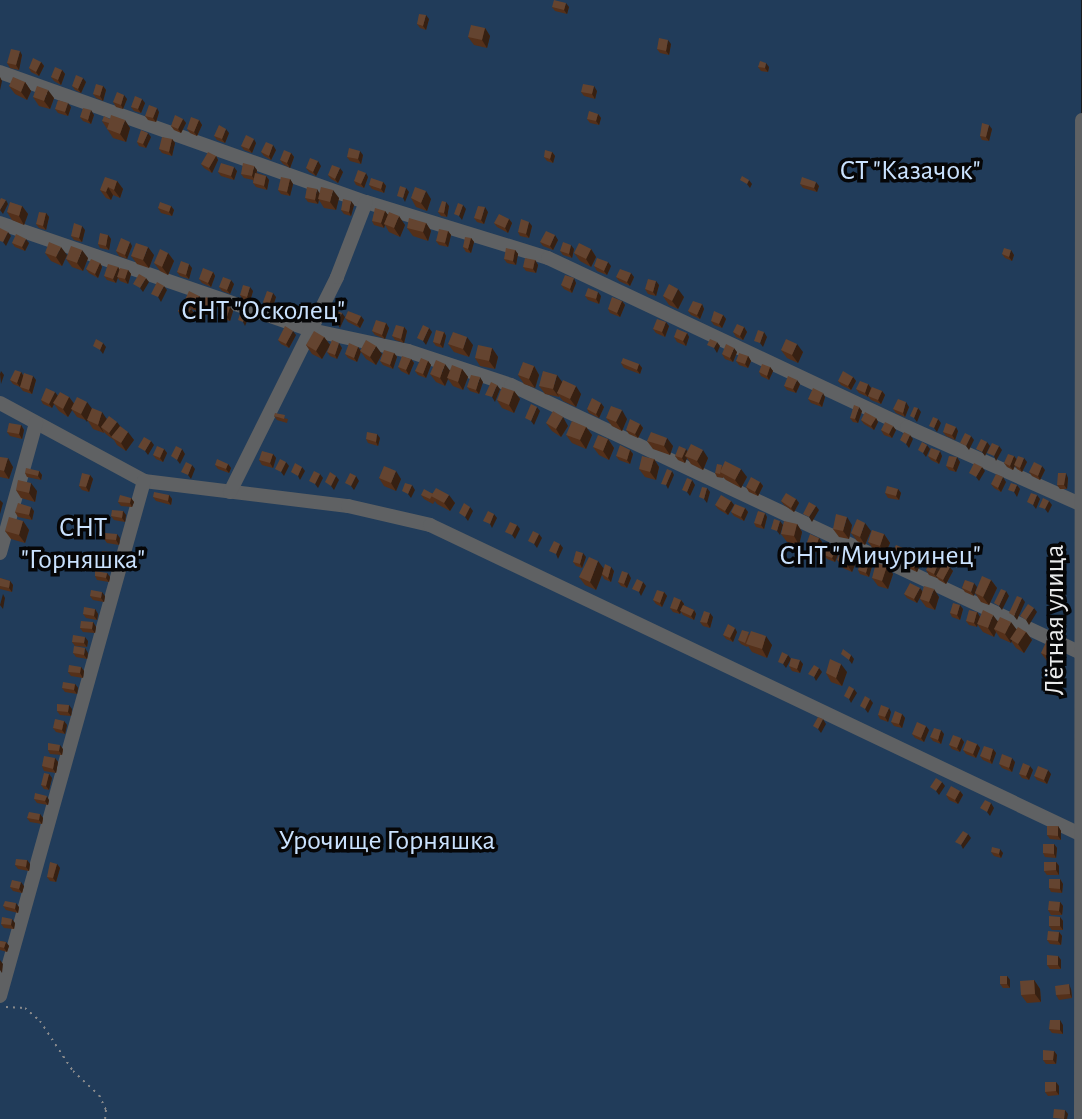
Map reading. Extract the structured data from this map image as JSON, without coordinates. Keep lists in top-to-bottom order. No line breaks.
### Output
{"streets":{"street":["Лётная улица"]},"parks":["СТ \"Казачок\"","СНТ \"Осколец\"","СНТ \"Горняшка\"","СНТ \"Мичуринец\"","Урочище Горняшка"]}
